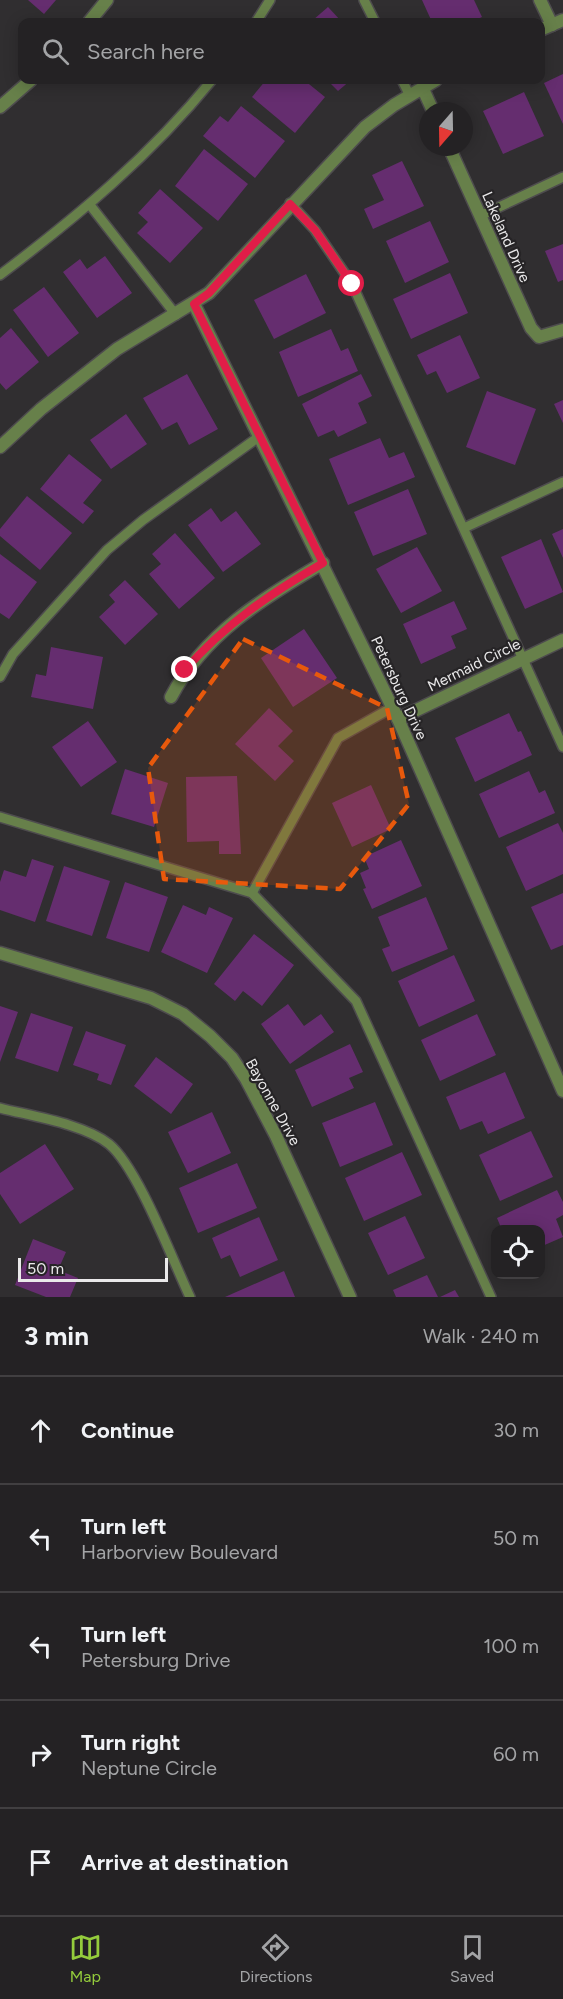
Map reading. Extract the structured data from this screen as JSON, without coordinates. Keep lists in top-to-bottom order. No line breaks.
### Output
{"streets":{"street":["Lakeland Drive","Mermaid Circle","Petersburg Drive","Bayonne Drive"]},"crossings":[["Mermaid Circle","Petersburg Drive"]],"scale_bar":"50 m","north":"bottom","page":{"search":"Search here","scale":"50 m","heading":["3 min","Walk · 240 m"],"list":[["Continue","30 m"],["Turn left","Harborview Boulevard","50 m"],["Turn left","Petersburg Drive","100 m"],["Turn right","Neptune Circle","60 m"],"Arrive at destination"],"nav":["Map","Directions","Saved"]}}
